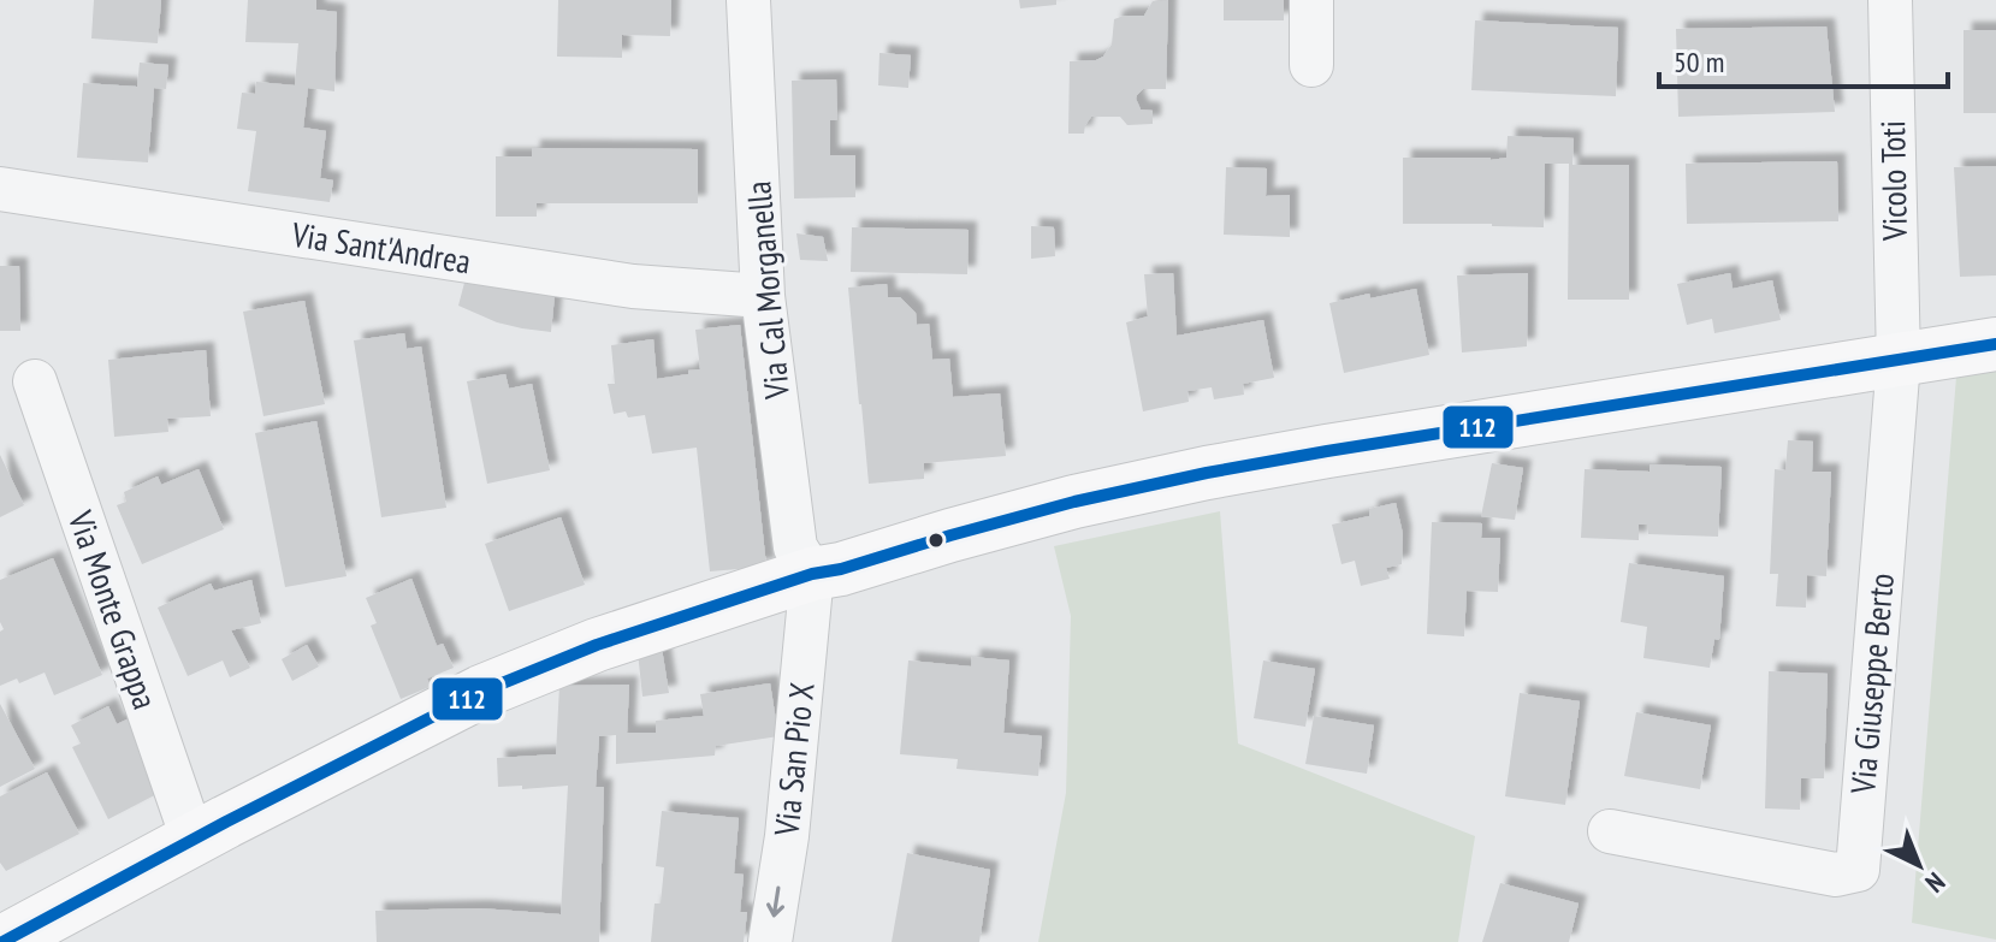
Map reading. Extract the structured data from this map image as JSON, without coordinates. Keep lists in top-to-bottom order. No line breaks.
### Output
{"streets":{"street":["Vicolo Toti","Via Sant'Andrea","Via Cal Morganella","Via Monte Grappa","Via Giuseppe Berto","Via San Pio X"]},"crossings":[["Vicolo Toti","Via Giuseppe Berto"],["Via Sant'Andrea","Via Cal Morganella"],["Via Cal Morganella","Via San Pio X"]],"one_way":["Via San Pio X"],"lines":["transit line 112"],"scale_bar":"50 m","north":"bottom right"}
